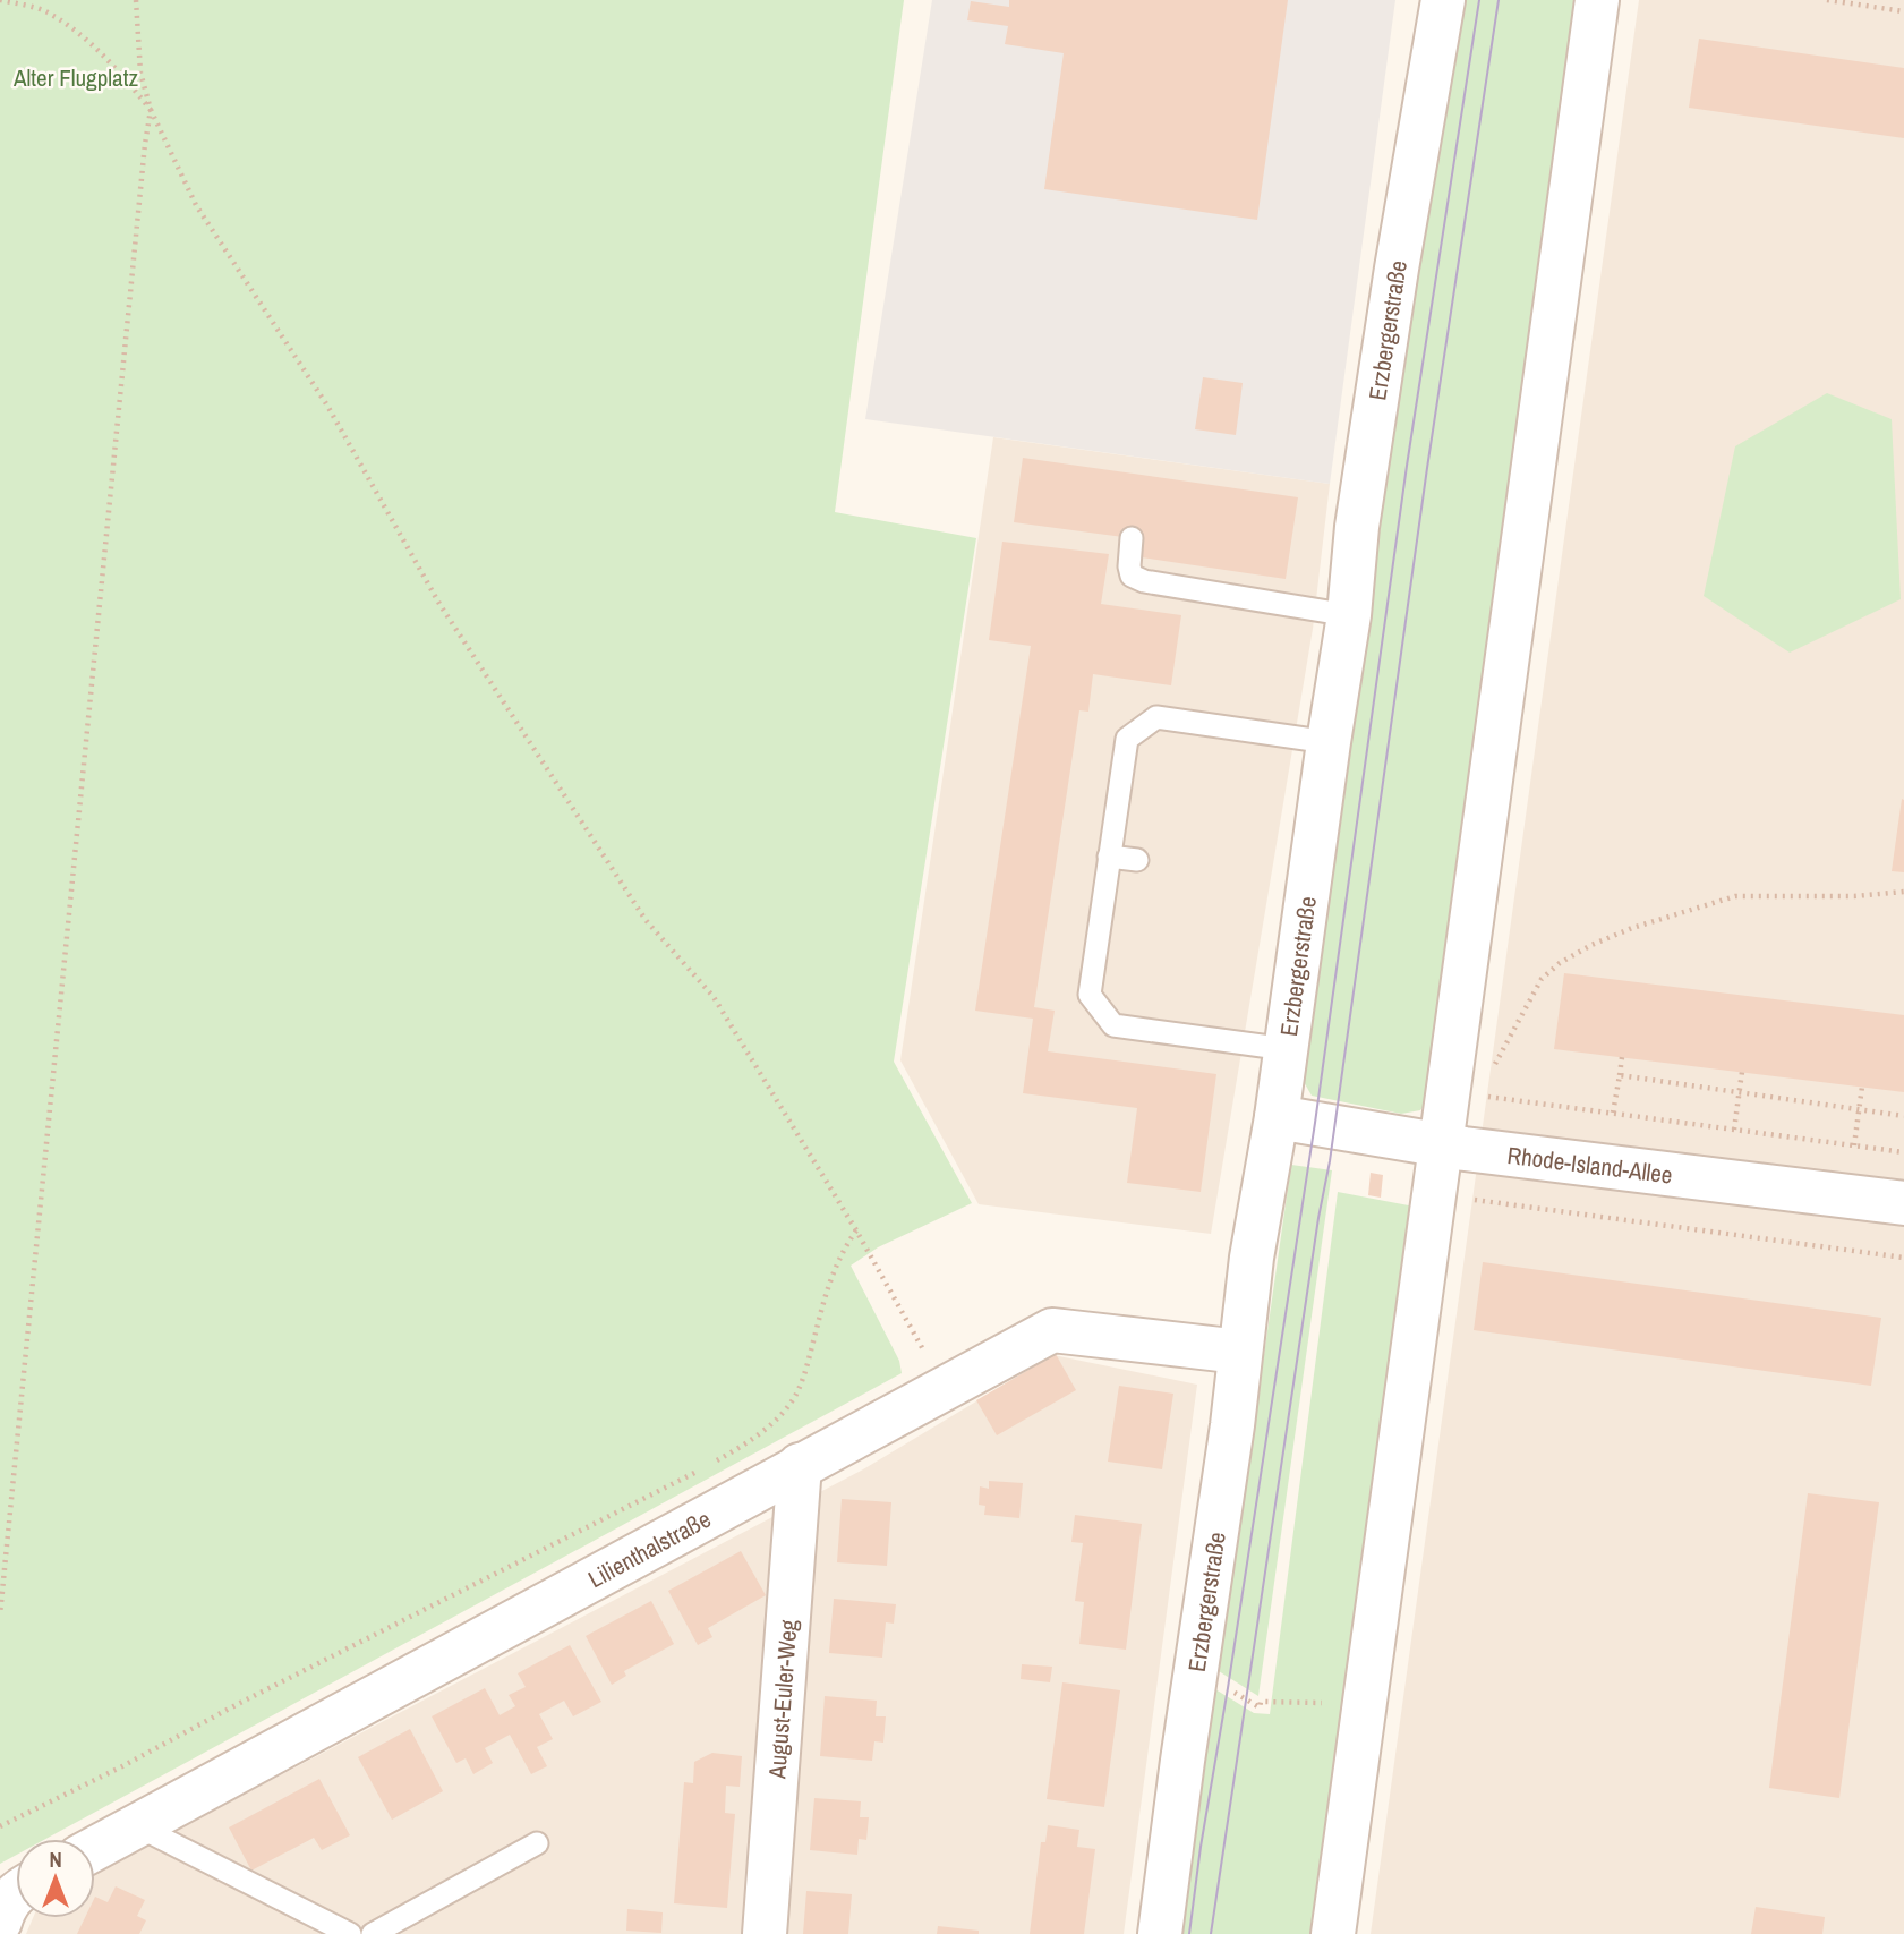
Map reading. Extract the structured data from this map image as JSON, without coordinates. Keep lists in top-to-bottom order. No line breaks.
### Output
{"streets":{"street":["Erzbergerstraße","Rhode-Island-Allee","Lilienthalstraße","August-Euler-Weg"]},"crossings":[["Erzbergerstraße","Rhode-Island-Allee"],["Erzbergerstraße","Lilienthalstraße"],["Lilienthalstraße","August-Euler-Weg"]],"parks":["Alter Flugplatz"],"north":"top"}
